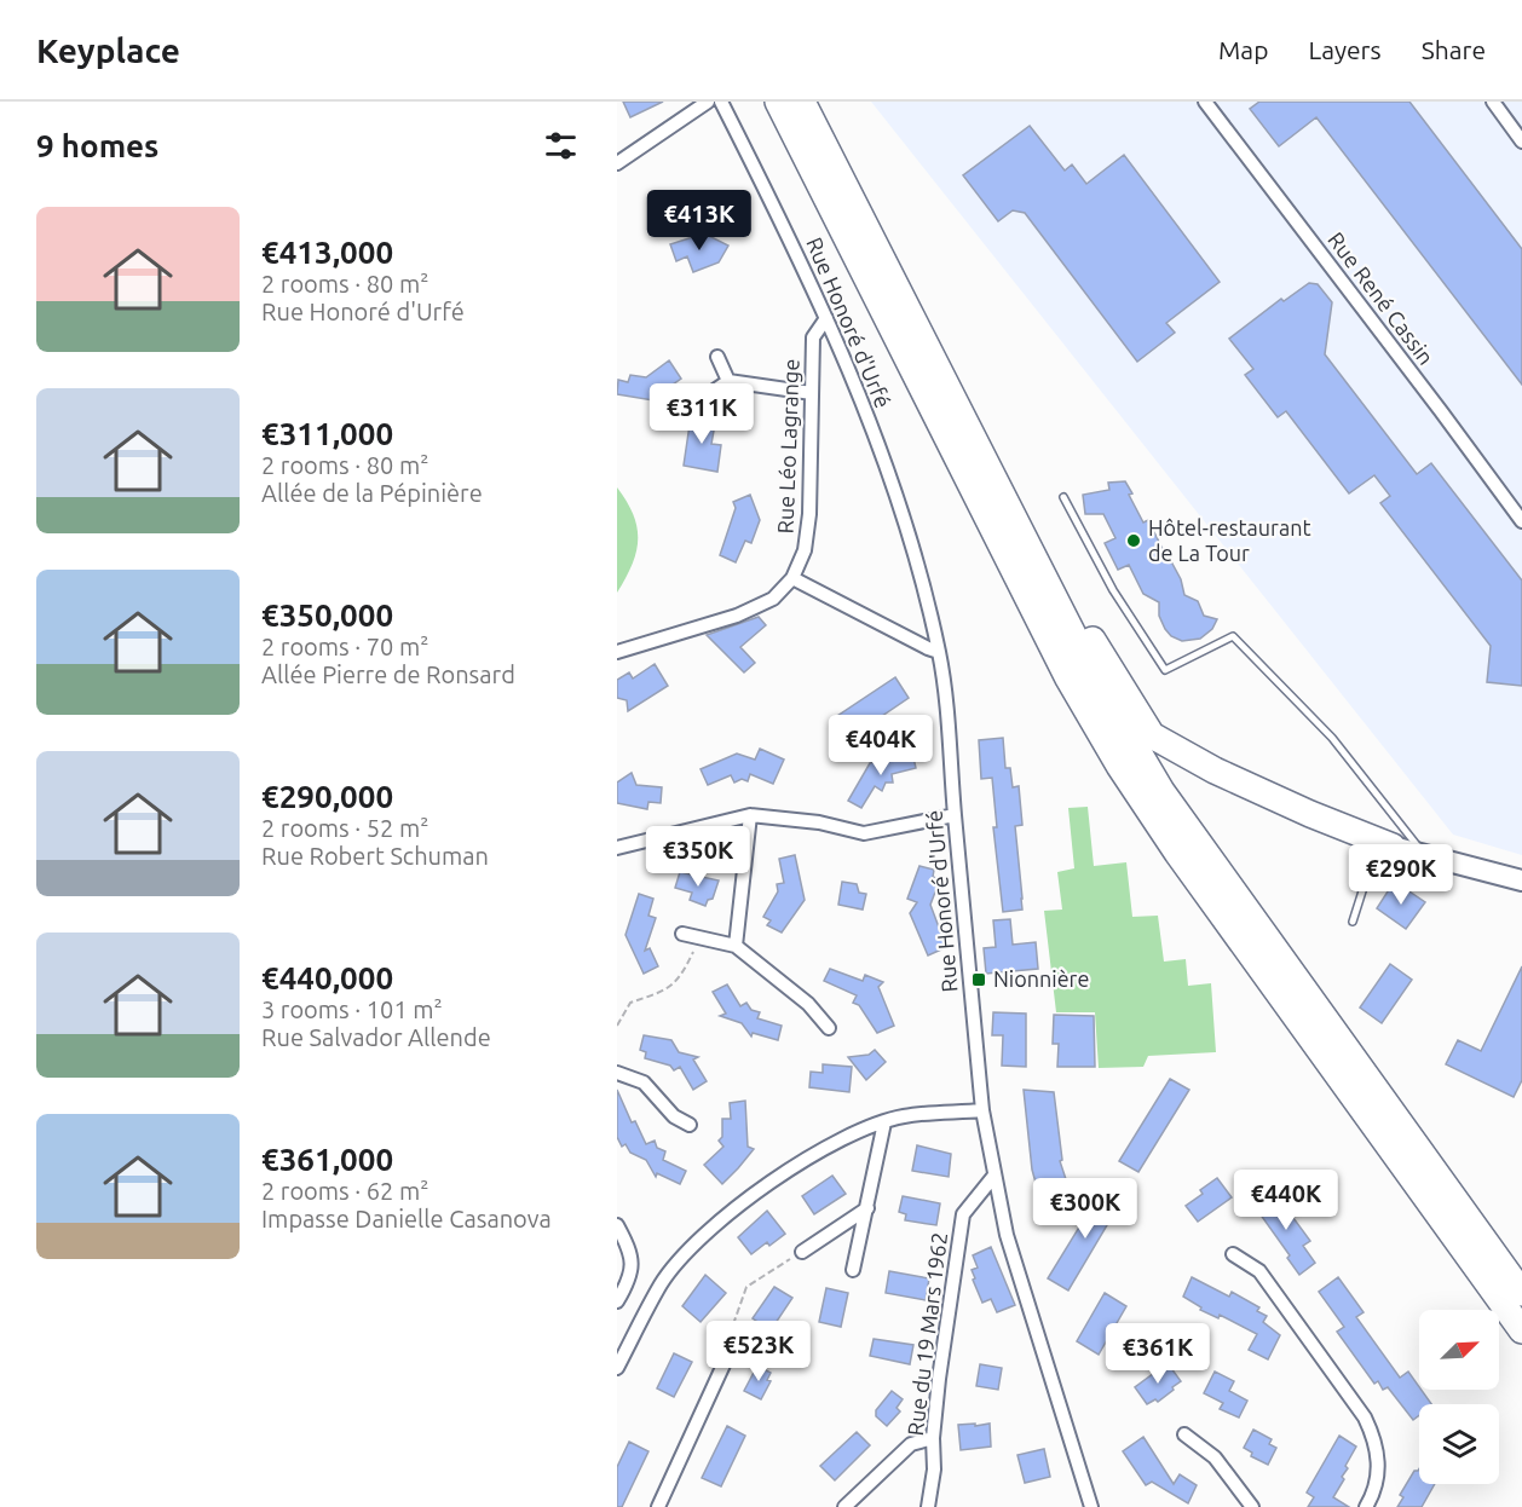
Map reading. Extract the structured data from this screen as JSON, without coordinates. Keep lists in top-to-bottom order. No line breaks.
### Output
{"streets":{"street":["Rue René Cassin","Rue Honoré d'Urfé","Rue Léo Lagrange","Rue du 19 Mars 1962"]},"crossings":[["Rue Honoré d'Urfé","Rue Léo Lagrange"],["Rue Honoré d'Urfé","Rue du 19 Mars 1962"]],"places":{"other":["Hôtel-restaurant de La Tour"],"transit":["Nionnière"]},"north":"top right","page":{"header":"Keyplace","nav":["Map","Layers","Share"],"heading":"9 homes","list":[{"name":"€413,000","note":"2 rooms · 80 m² · Rue Honoré d'Urfé"},{"name":"€311,000","note":"2 rooms · 80 m² · Allée de la Pépinière"},{"name":"€350,000","note":"2 rooms · 70 m² · Allée Pierre de Ronsard"},{"name":"€290,000","note":"2 rooms · 52 m² · Rue Robert Schuman"},{"name":"€440,000","note":"3 rooms · 101 m² · Rue Salvador Allende"},{"name":"€361,000","note":"2 rooms · 62 m² · Impasse Danielle Casanova"}],"price":["€413K","€311K","€404K","€350K","€290K","€440K","€300K","€523K","€361K"]}}
